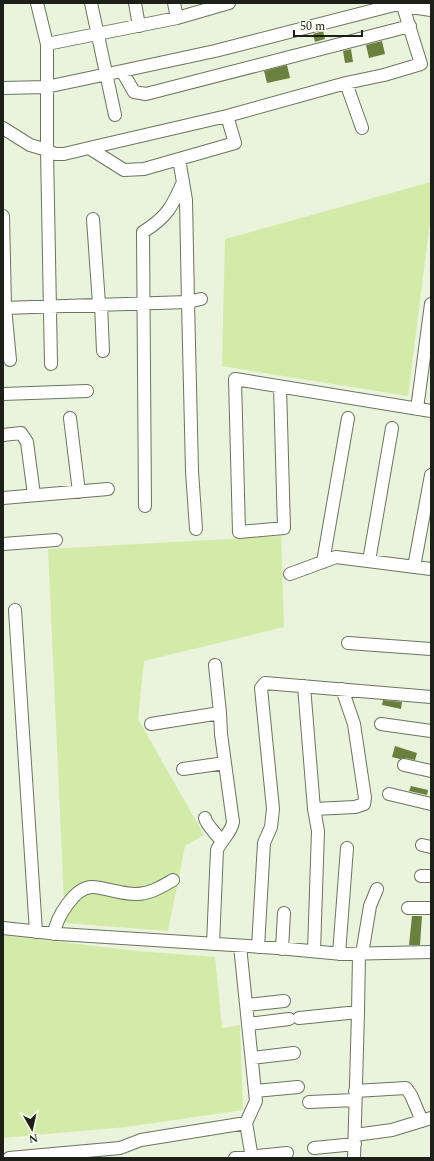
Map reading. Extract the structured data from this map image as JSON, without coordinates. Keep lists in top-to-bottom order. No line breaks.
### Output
{"scale_bar":"50 m","north":"bottom"}
